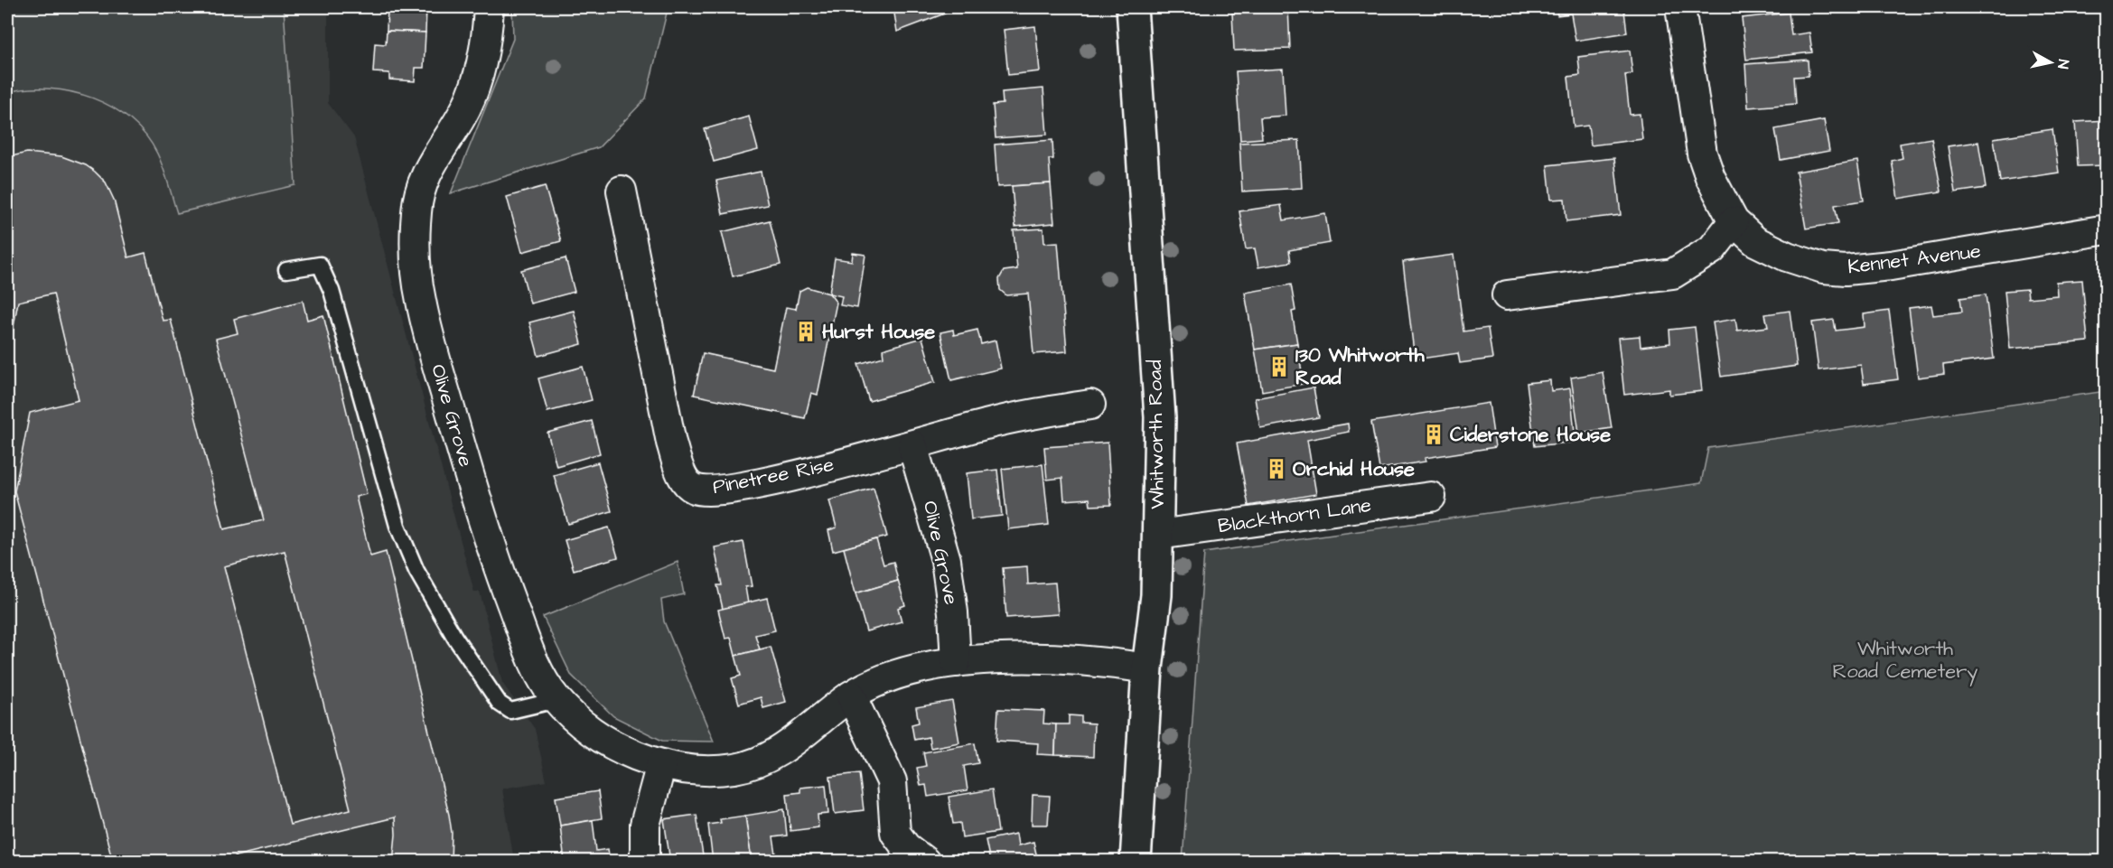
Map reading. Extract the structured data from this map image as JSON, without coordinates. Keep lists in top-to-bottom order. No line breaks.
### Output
{"streets":{"main road":["Whitworth Road"],"street":["Kennet Avenue","Olive Grove","Pinetree Rise","Blackthorn Lane"]},"crossings":[["Olive Grove","Whitworth Road"],["Olive Grove","Pinetree Rise"],["Whitworth Road","Blackthorn Lane"]],"parks":["Whitworth Road Cemetery"],"places":{"building":["Hurst House","130 Whitworth Road","Ciderstone House","Orchid House"]},"north":"right"}
